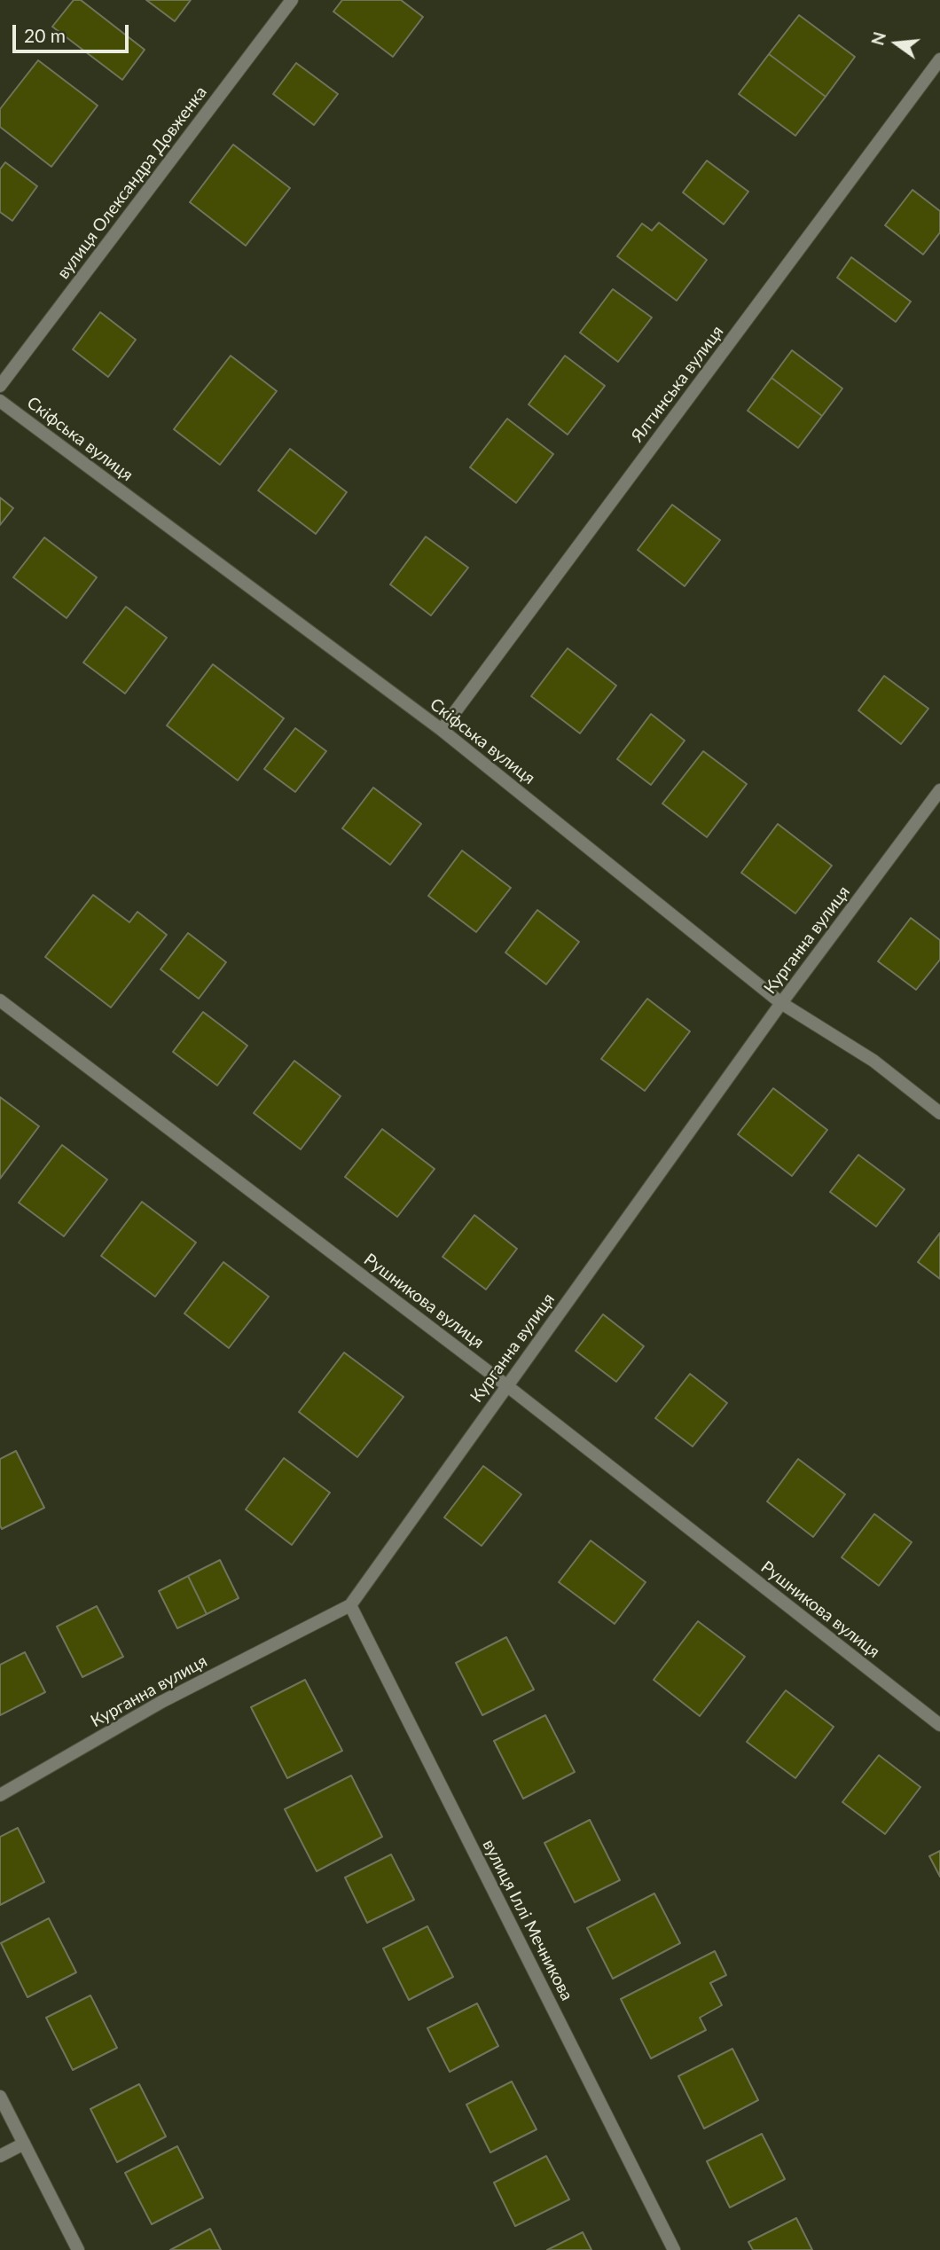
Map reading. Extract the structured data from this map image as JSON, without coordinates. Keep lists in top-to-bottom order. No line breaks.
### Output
{"streets":{"street":["вулиця Олександра Довженка","Ялтинська вулиця","Скіфська вулиця","Курганна вулиця","Рушникова вулиця","вулиця Іллі Мечникова"]},"crossings":[["Ялтинська вулиця","Скіфська вулиця"],["Скіфська вулиця","Курганна вулиця"],["Курганна вулиця","Рушникова вулиця"],["Курганна вулиця","вулиця Іллі Мечникова"]],"scale_bar":"20 m","north":"left"}
